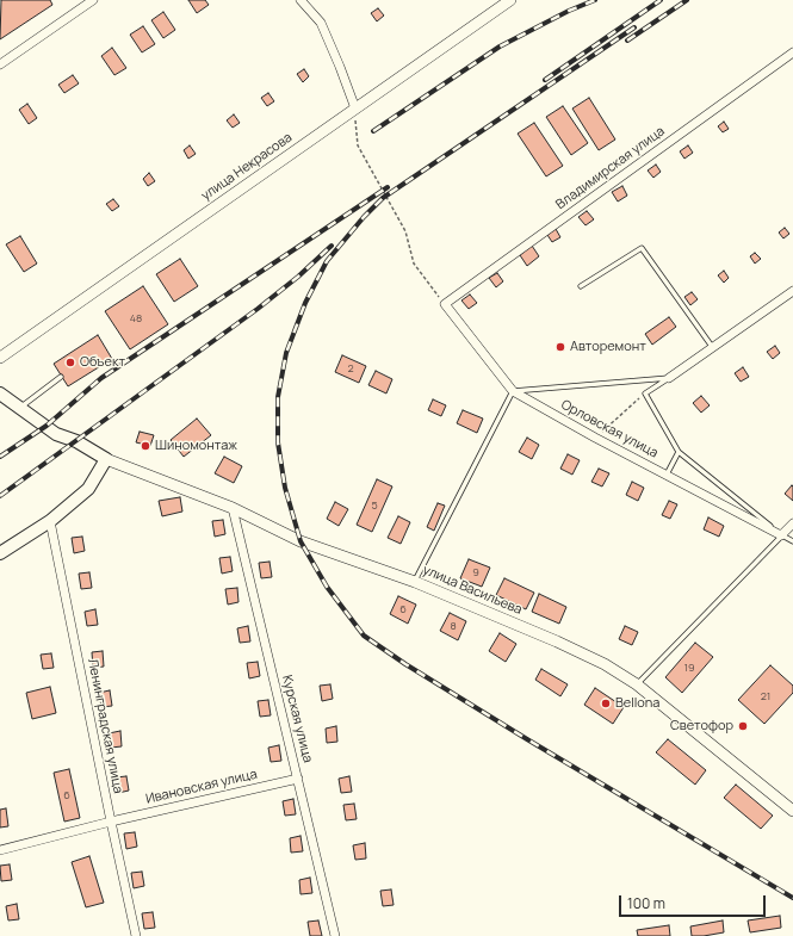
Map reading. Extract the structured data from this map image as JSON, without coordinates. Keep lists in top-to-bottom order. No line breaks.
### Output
{"streets":{"street":["улица Некрасова","Владимирская улица","Орловская улица","улица Васильева","Курская улица","Ленинградская улица","Ивановская улица"]},"crossings":[["Владимирская улица","Орловская улица"],["улица Васильева","Курская улица"],["Курская улица","Ивановская улица"],["Ленинградская улица","Ивановская улица"]],"places":["Авторемонт","Объект","Шиномонтаж","Bellona","Светофор"],"house_numbers":["48","2","5","9","6","8","19","21","6"],"scale_bar":"100 m"}
